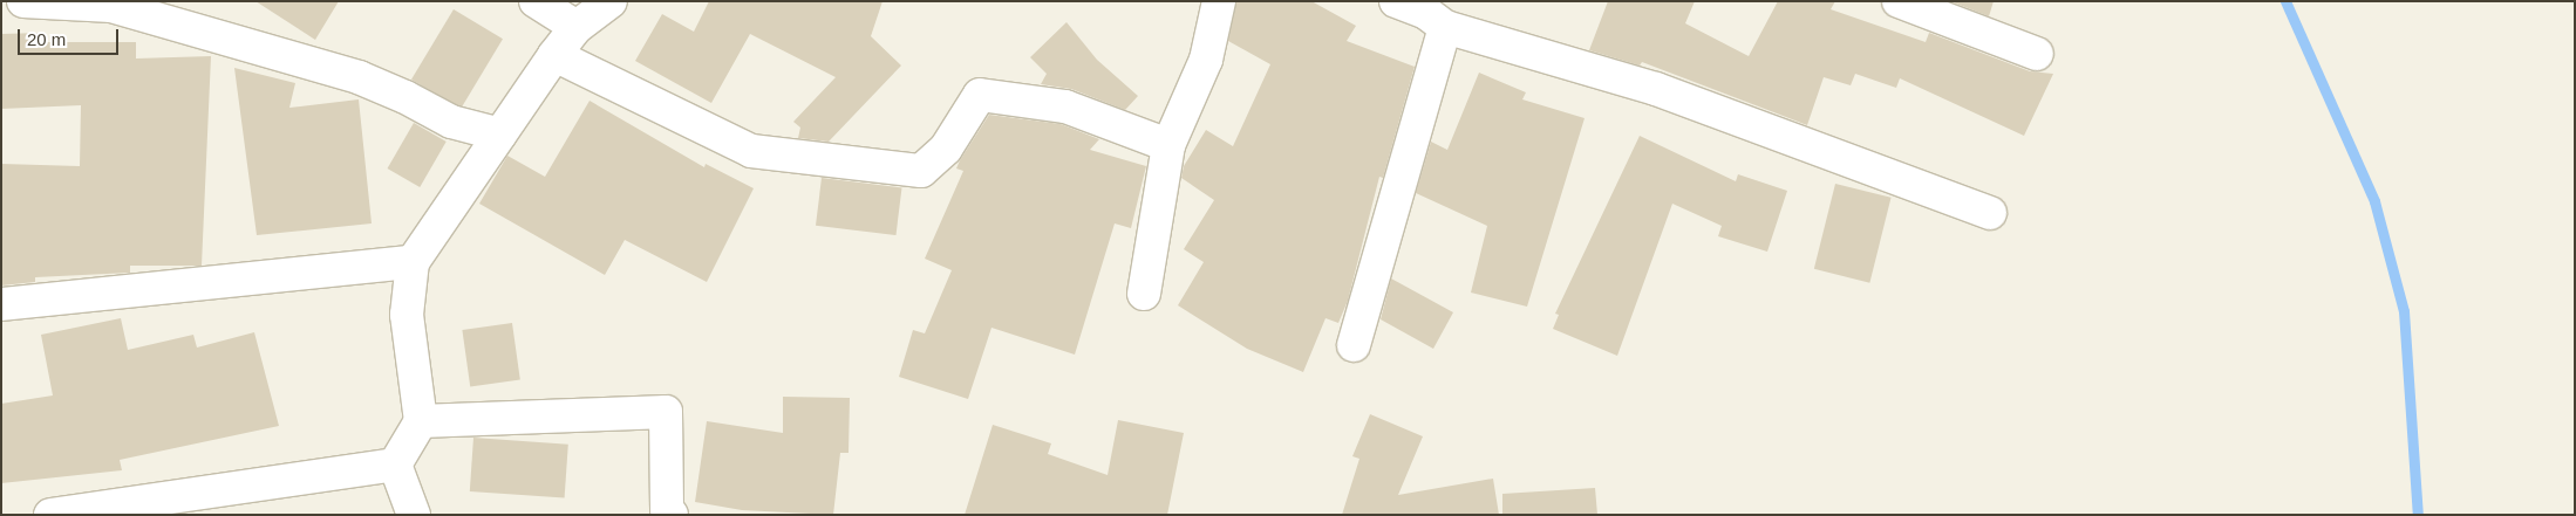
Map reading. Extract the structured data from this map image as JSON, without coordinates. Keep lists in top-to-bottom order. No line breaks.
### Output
{"scale_bar":"20 m"}
